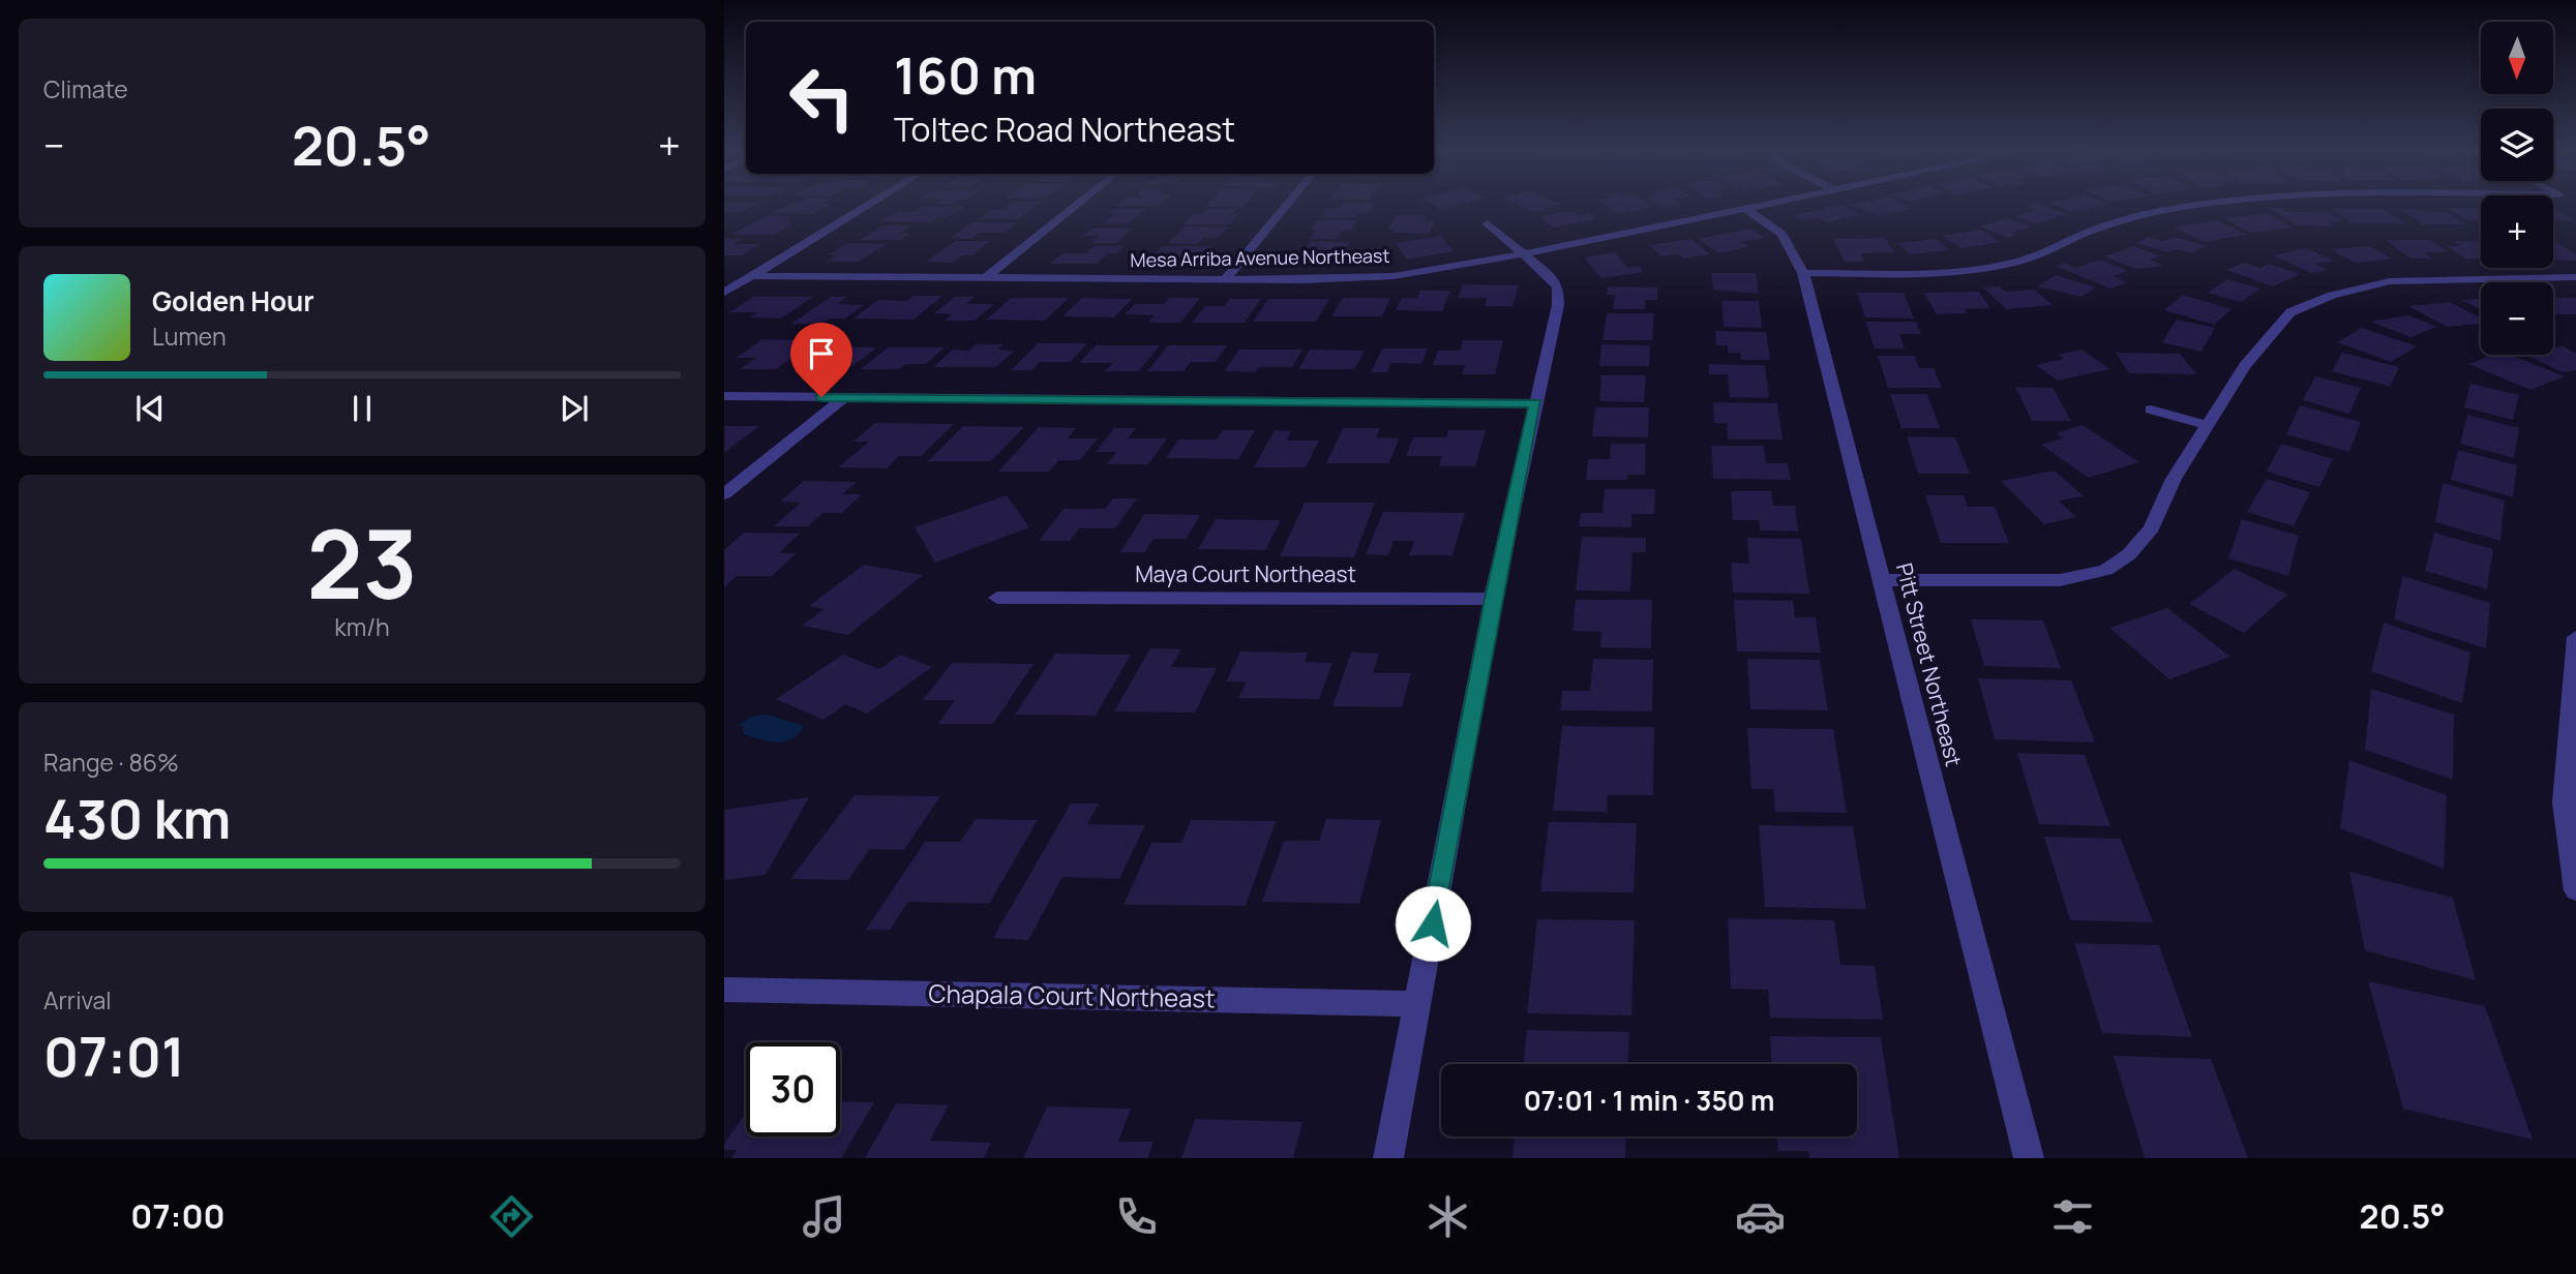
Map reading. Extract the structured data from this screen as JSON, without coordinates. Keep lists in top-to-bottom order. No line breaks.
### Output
{"streets":{"street":["Mesa Arriba Avenue Northeast","Maya Court Northeast","Pitt Street Northeast","Chapala Court Northeast"]},"crossings":[["Mesa Arriba Avenue Northeast","Pitt Street Northeast"]],"north":"bottom","page":{"tile":["Climate",["23","km/h"],["Range · 86%","430 km"],["Arrival","07:01"]],"map_buttons":["+","−"],"turn":["160 m","Toltec Road Northeast"],"heat":["−","20.5°","+"],"song":["Golden Hour","Lumen"],"limit":"30","trip":"07:01 · 1 min · 350 m","tabs":["07:00","20.5°"]}}
